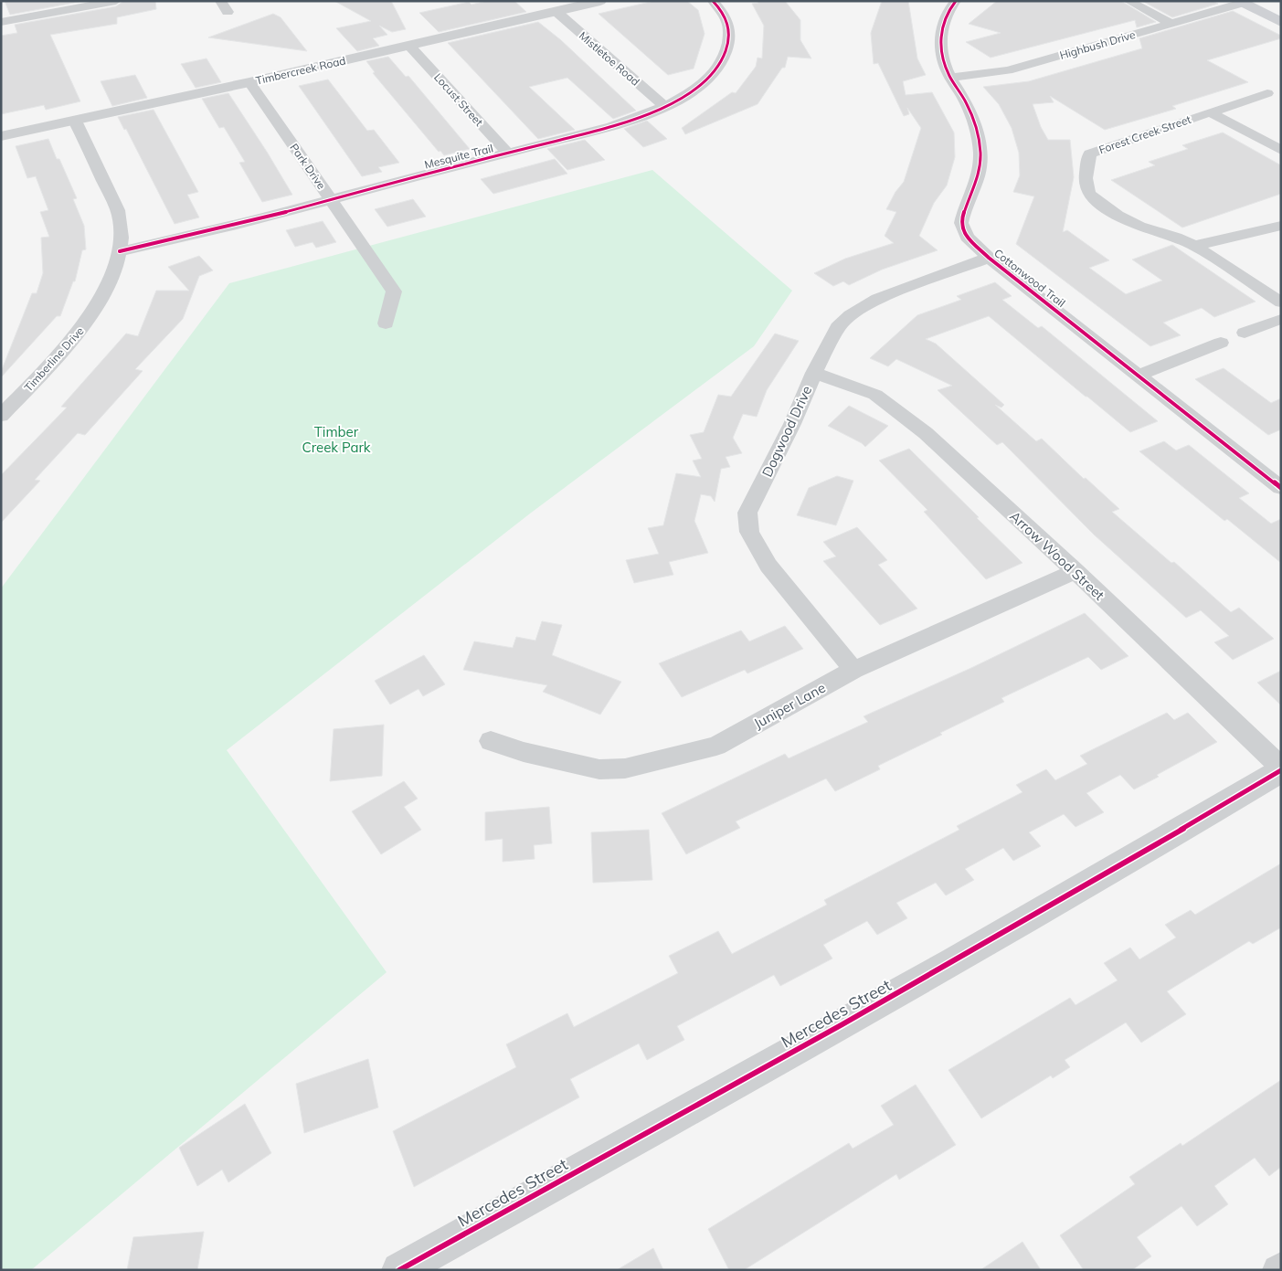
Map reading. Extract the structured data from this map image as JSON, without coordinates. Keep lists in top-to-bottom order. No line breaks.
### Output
{"streets":{"street":["Highbush Drive","Mistletoe Road","Timbercreek Road","Locust Street","Forest Creek Street","Mesquite Trail","Park Drive","Cottonwood Trail","Timberline Drive","Dogwood Drive","Arrow Wood Street","Juniper Lane","Mercedes Street"]},"crossings":[["Highbush Drive","Cottonwood Trail"],["Mistletoe Road","Timbercreek Road"],["Mistletoe Road","Mesquite Trail"],["Timbercreek Road","Locust Street"],["Timbercreek Road","Park Drive"],["Timbercreek Road","Timberline Drive"],["Locust Street","Mesquite Trail"],["Mesquite Trail","Park Drive"],["Mesquite Trail","Timberline Drive"],["Cottonwood Trail","Dogwood Drive"],["Dogwood Drive","Arrow Wood Street"],["Dogwood Drive","Juniper Lane"],["Arrow Wood Street","Juniper Lane"],["Arrow Wood Street","Mercedes Street"]],"parks":["Timber Creek Park"]}
